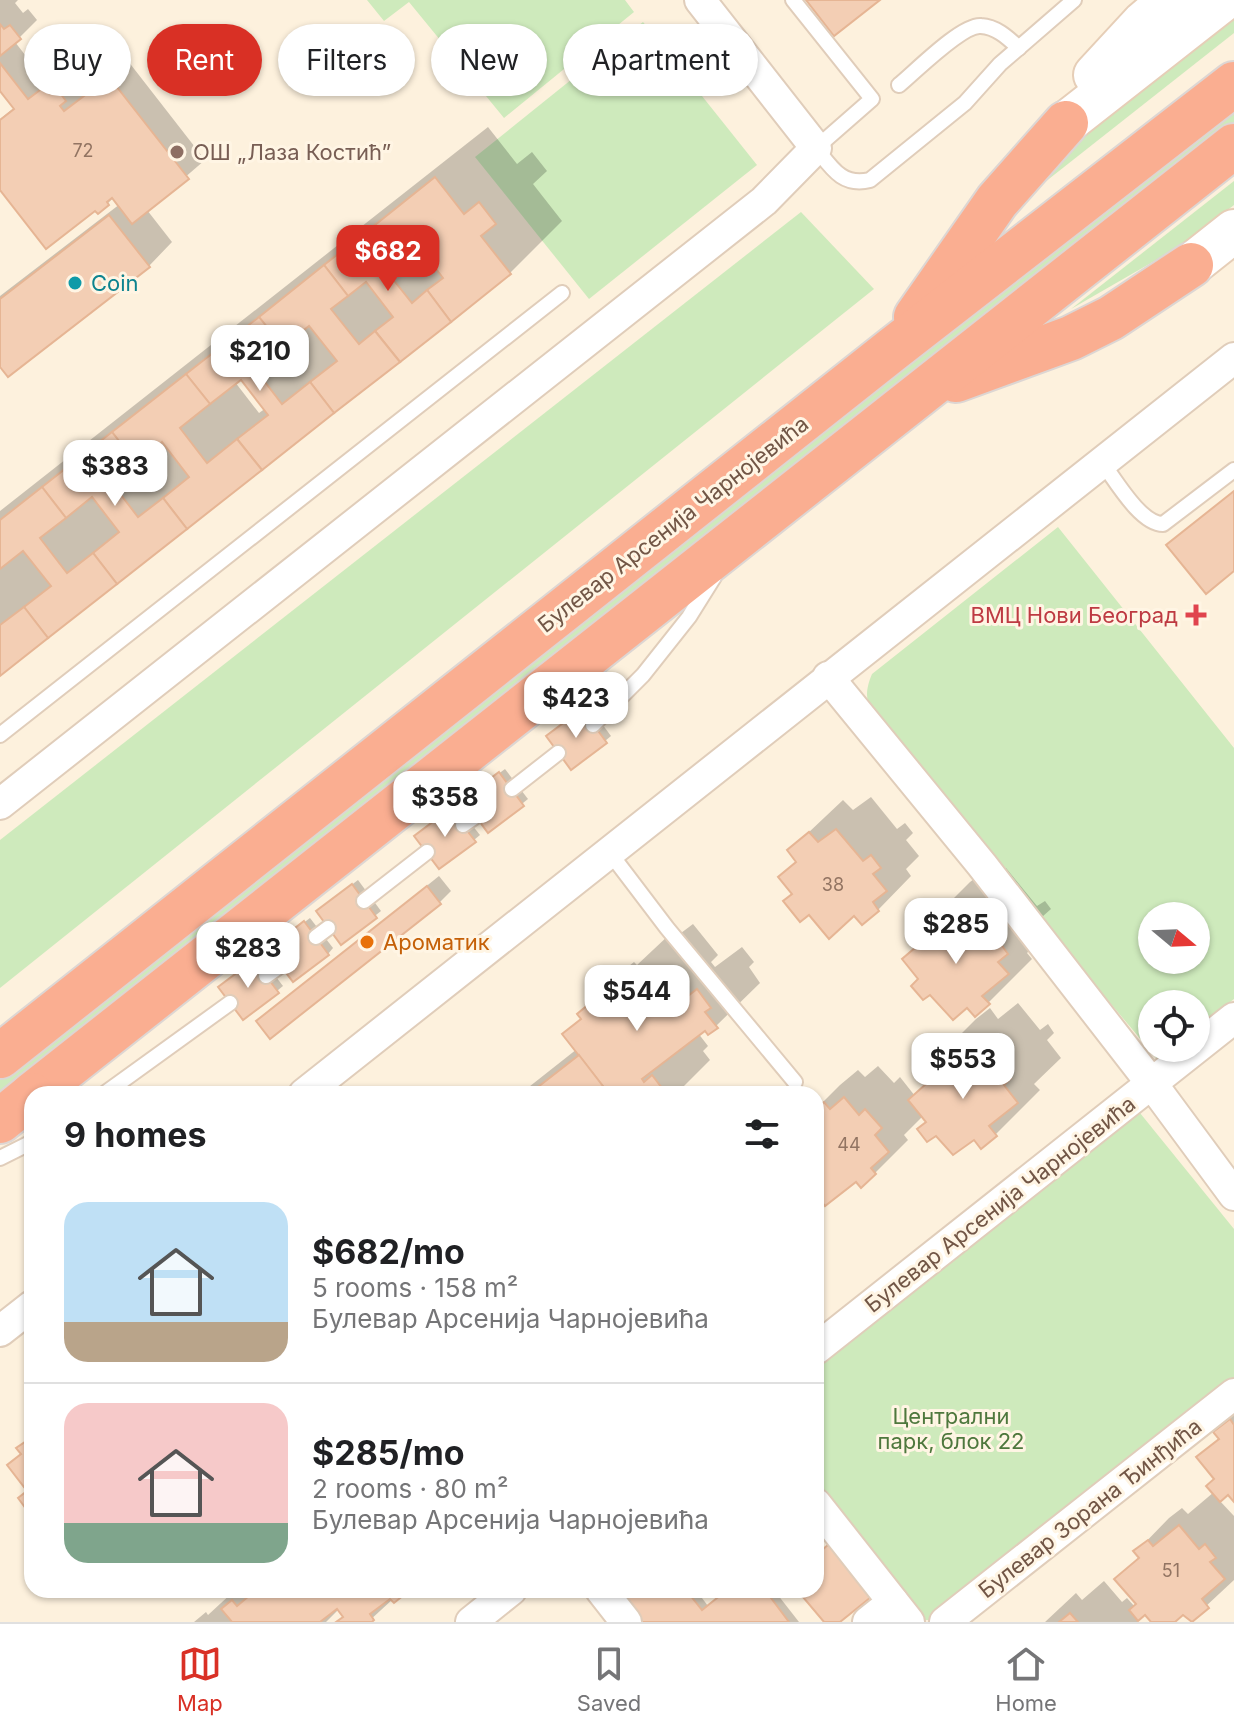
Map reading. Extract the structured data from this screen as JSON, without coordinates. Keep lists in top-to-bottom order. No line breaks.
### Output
{"streets":{"highway":["Булевар Арсенија Чарнојевића"],"street":["Булевар Зорана Ђинђића"]},"parks":["Централни парк, блок 22"],"places":{"other":["ОШ „Лаза Костић”","Coin","Ароматик"],"health":["ВМЦ Нови Београд"]},"house_numbers":["72","38","44","51"],"north":"right","page":{"chip":["Buy","Rent","Filters","New","Apartment"],"price":["$682","$210","$383","$423","$358","$285","$283","$544","$553"],"heading":"9 homes","list":[{"name":"$682/mo","note":"5 rooms · 158 m² · Булевар Арсенија Чарнојевића"},{"name":"$285/mo","note":"2 rooms · 80 m² · Булевар Арсенија Чарнојевића"}],"tabs":["Map","Saved","Home"]}}
